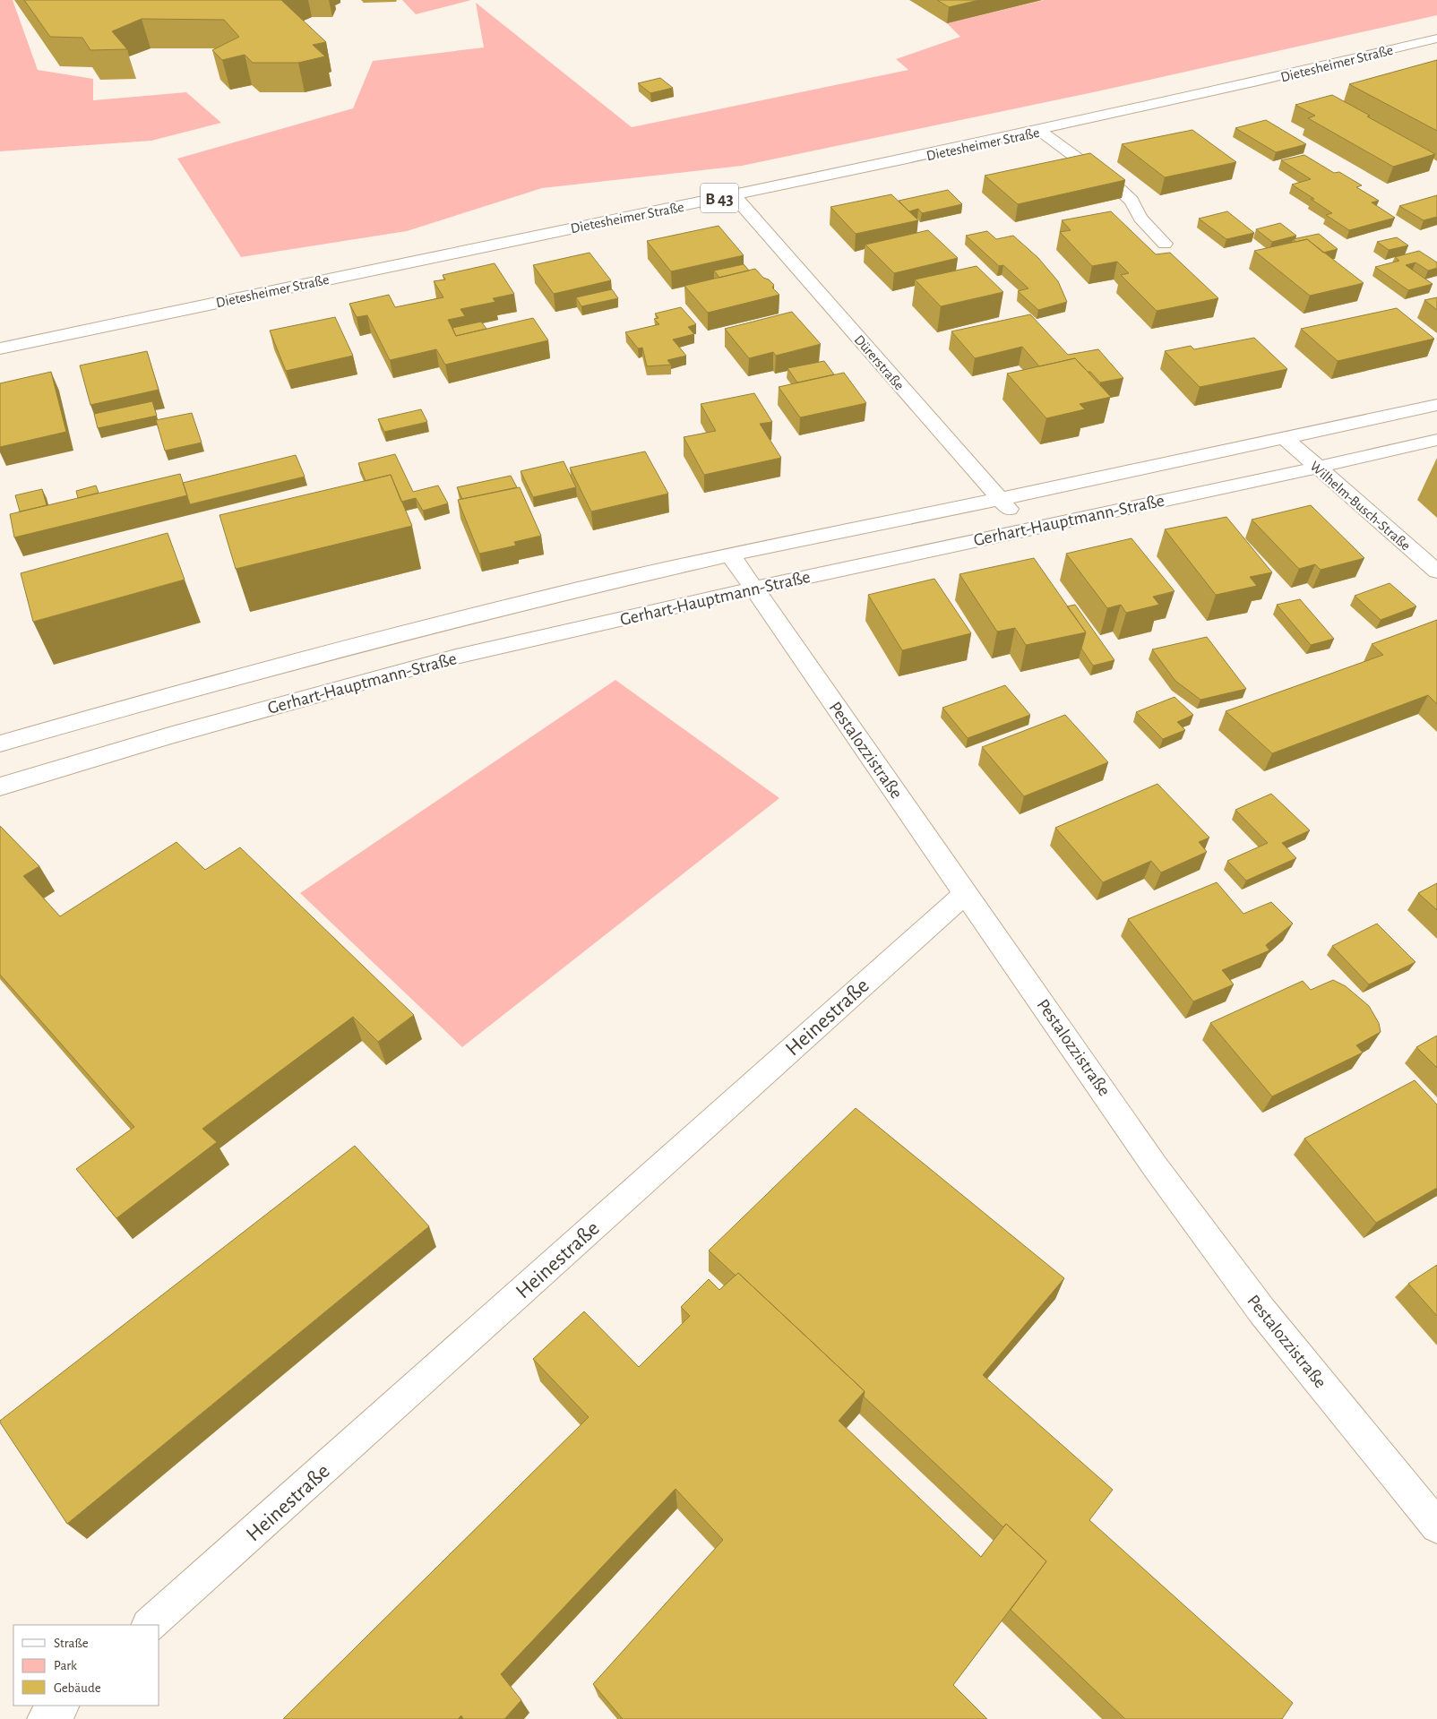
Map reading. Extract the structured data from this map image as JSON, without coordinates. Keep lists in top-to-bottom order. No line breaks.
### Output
{"streets":{"street":["Dietesheimer Straße","B 43","Dürerstraße","Wilhelm-Busch-Straße","Gerhart-Hauptmann-Straße","Pestalozzistraße","Heinestraße"]},"crossings":[["Dietesheimer Straße","Dürerstraße"],["Dürerstraße","Gerhart-Hauptmann-Straße"],["Wilhelm-Busch-Straße","Gerhart-Hauptmann-Straße"],["Gerhart-Hauptmann-Straße","Pestalozzistraße"],["Pestalozzistraße","Heinestraße"]],"legend":["Straße","Park","Gebäude"]}
